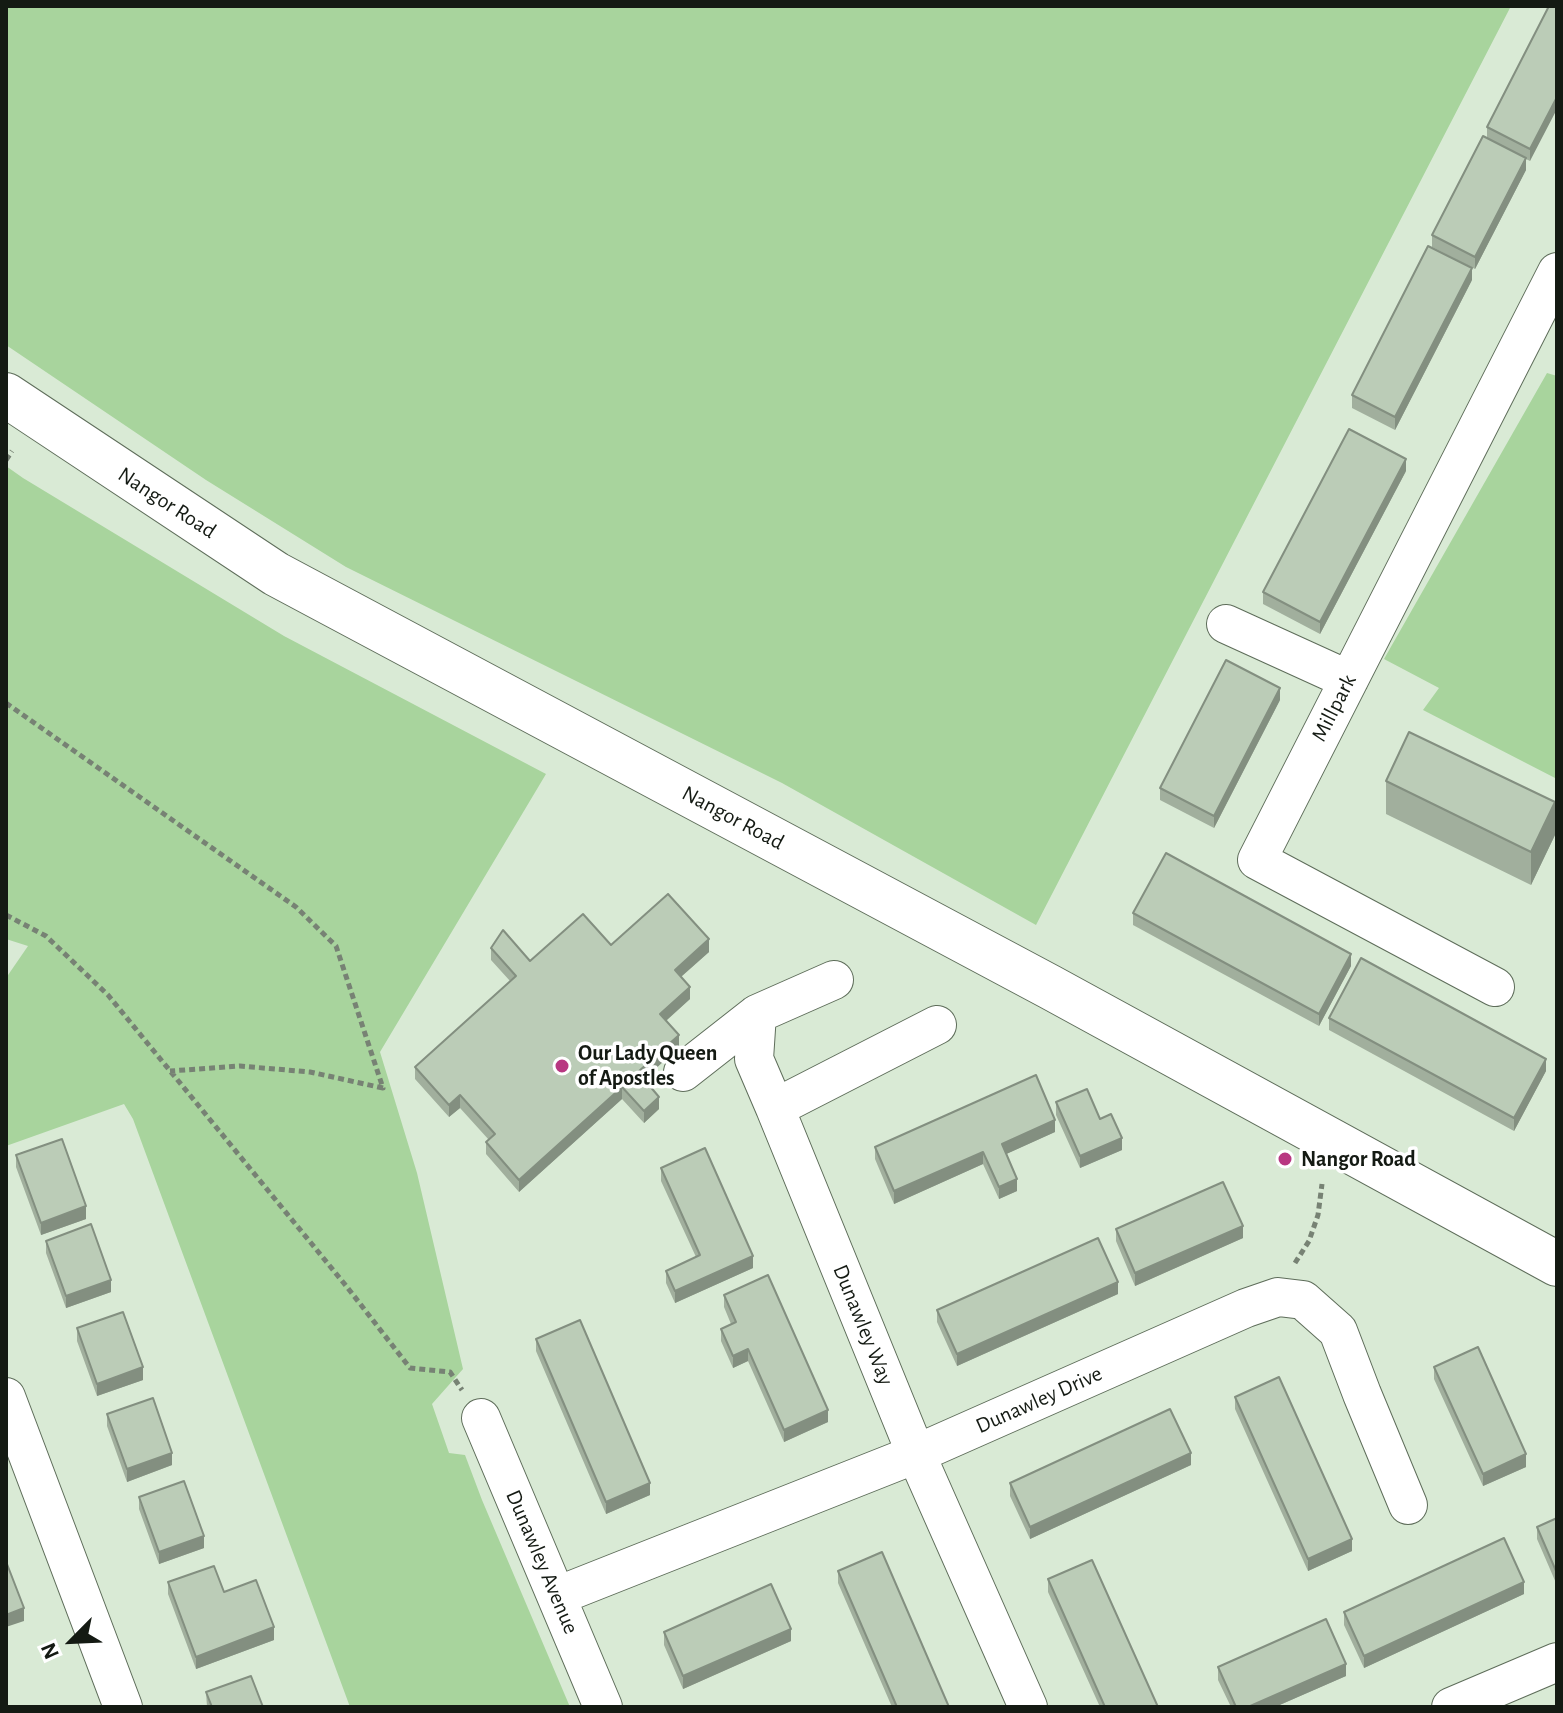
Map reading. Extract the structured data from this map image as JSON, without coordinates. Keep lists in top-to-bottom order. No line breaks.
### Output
{"streets":{"main road":["Nangor Road"],"street":["Millpark","Dunawley Way","Dunawley Drive","Dunawley Avenue"]},"crossings":[["Dunawley Way","Dunawley Drive"],["Dunawley Drive","Dunawley Avenue"]],"places":["Our Lady Queen of Apostles","Nangor Road"],"north":"bottom left"}
